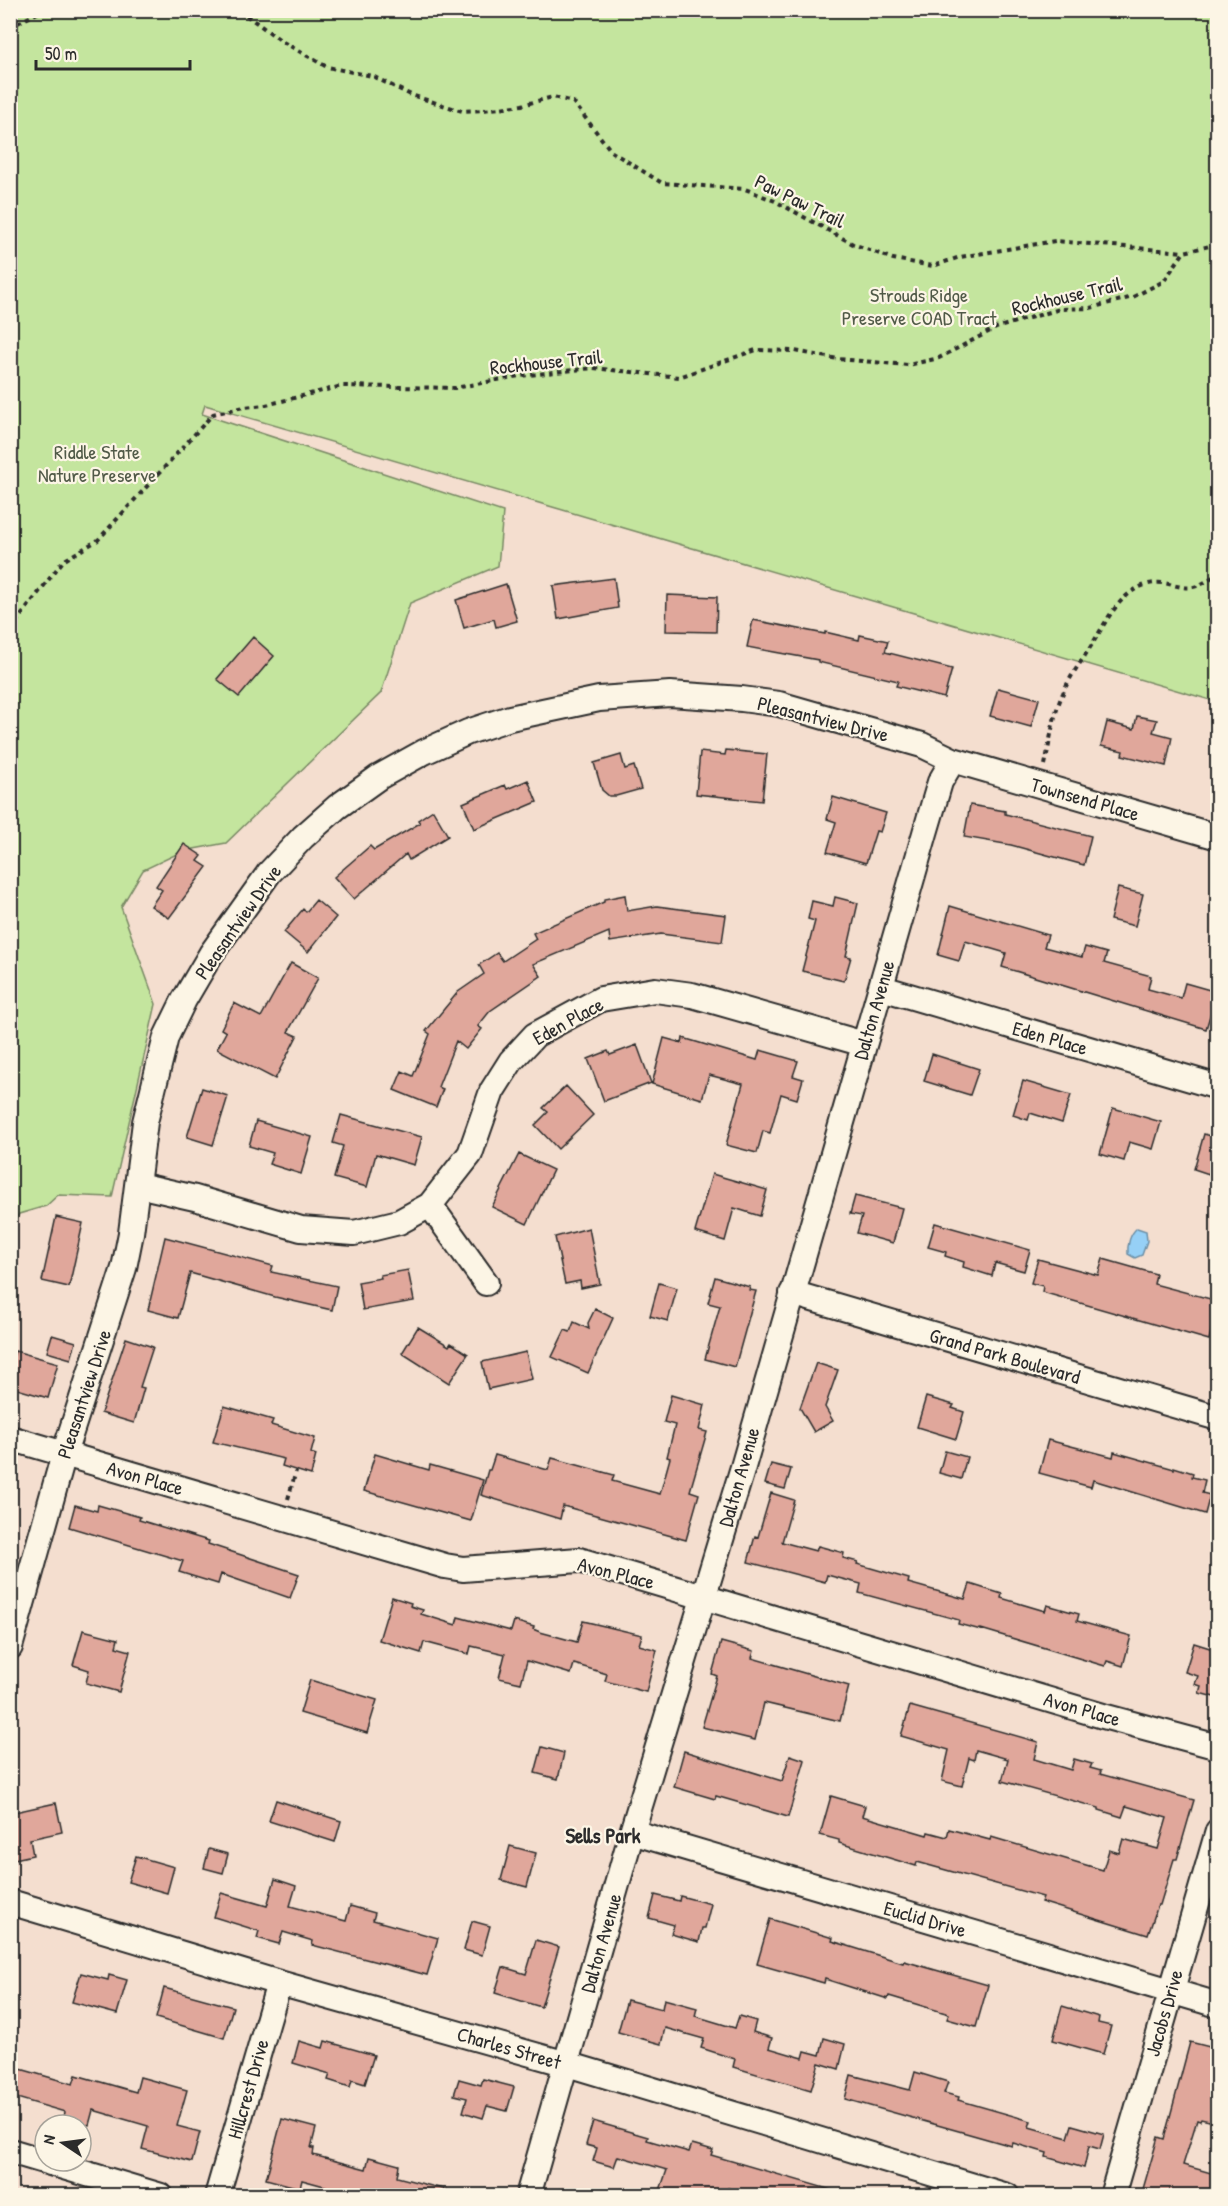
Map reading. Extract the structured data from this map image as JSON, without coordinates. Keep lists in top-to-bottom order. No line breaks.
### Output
{"streets":{"street":["Pleasantview Drive","Townsend Place","Dalton Avenue","Eden Place","Grand Park Boulevard","Avon Place","Euclid Drive","Jacobs Drive","Charles Street","Hillcrest Drive"],"path":["Paw Paw Trail","Rockhouse Trail"]},"crossings":[["Paw Paw Trail","Rockhouse Trail"],["Pleasantview Drive","Townsend Place"],["Pleasantview Drive","Dalton Avenue"],["Pleasantview Drive","Eden Place"],["Pleasantview Drive","Avon Place"],["Townsend Place","Dalton Avenue"],["Dalton Avenue","Eden Place"],["Dalton Avenue","Grand Park Boulevard"],["Dalton Avenue","Avon Place"],["Dalton Avenue","Euclid Drive"],["Dalton Avenue","Charles Street"],["Euclid Drive","Jacobs Drive"],["Charles Street","Hillcrest Drive"]],"districts":["Sells Park"],"parks":["Strouds Ridge Preserve COAD Tract","Riddle State Nature Preserve"],"scale_bar":"50 m","north":"left"}
